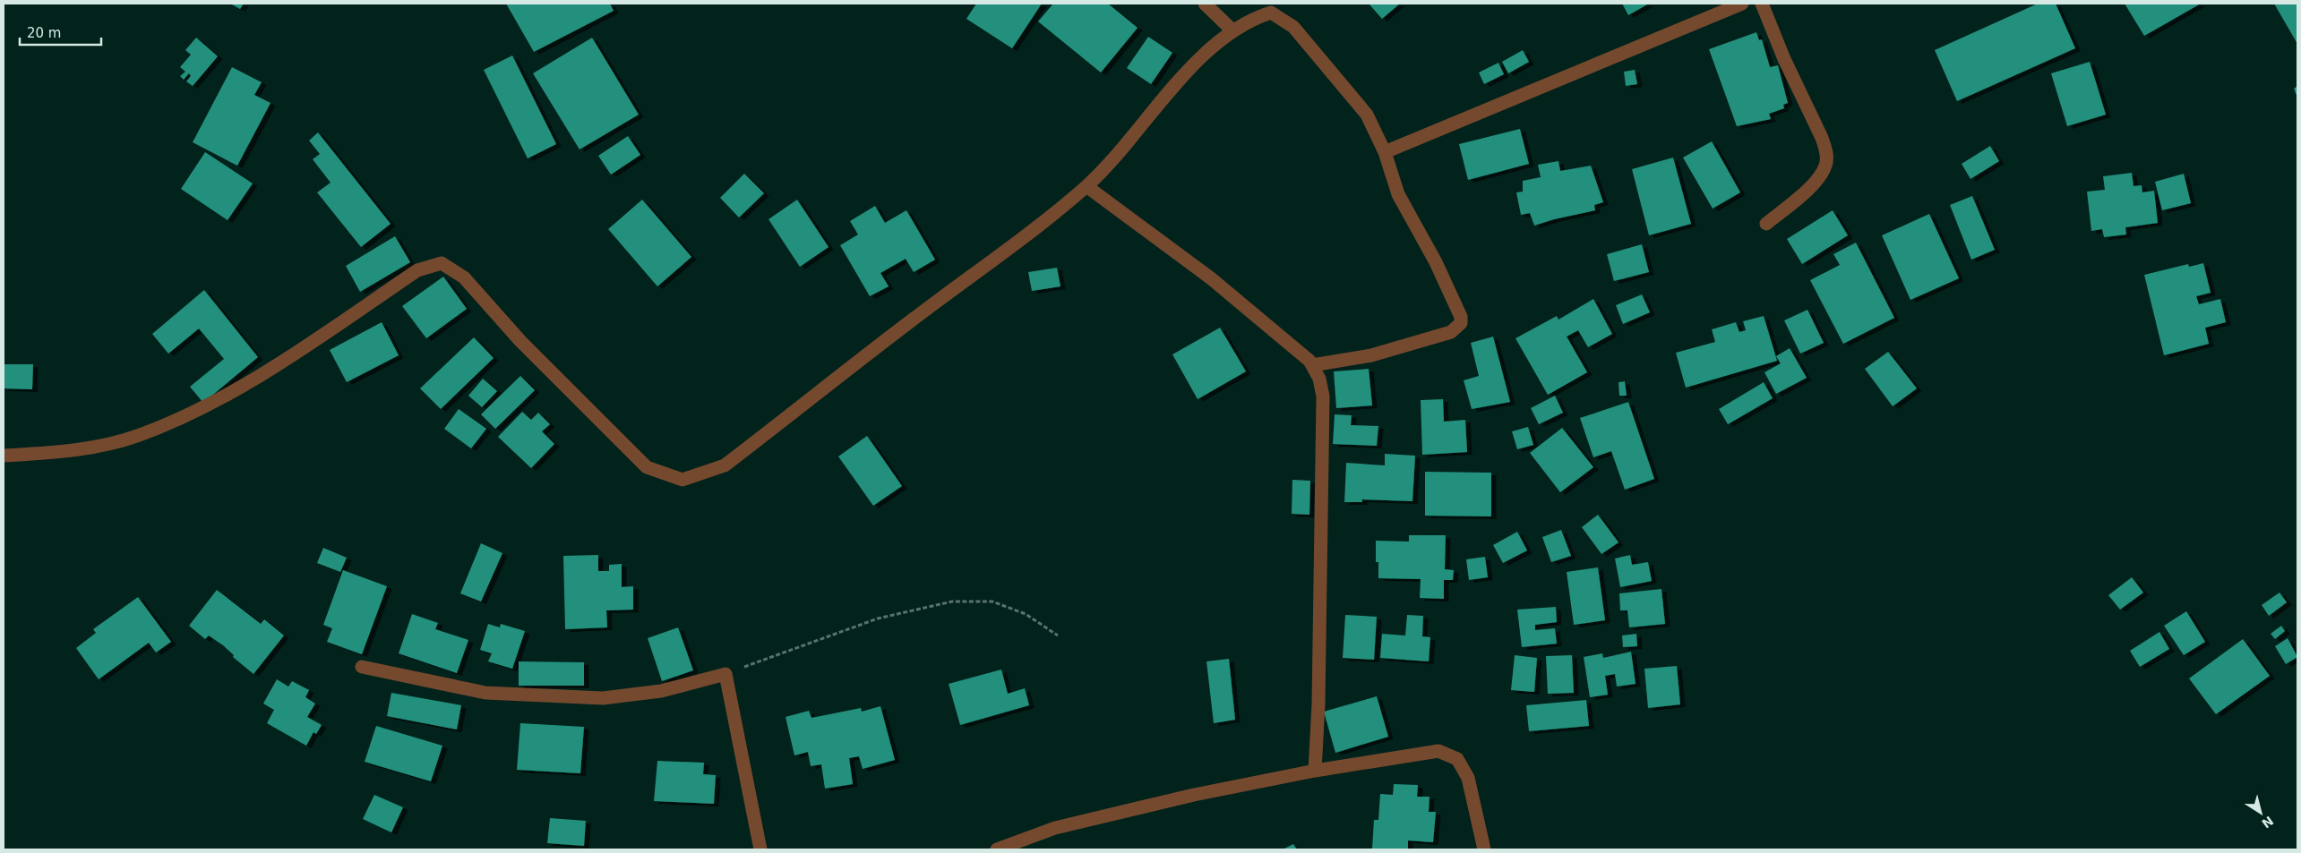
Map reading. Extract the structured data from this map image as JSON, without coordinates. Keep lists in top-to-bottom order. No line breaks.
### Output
{"scale_bar":"20 m","north":"bottom right"}
